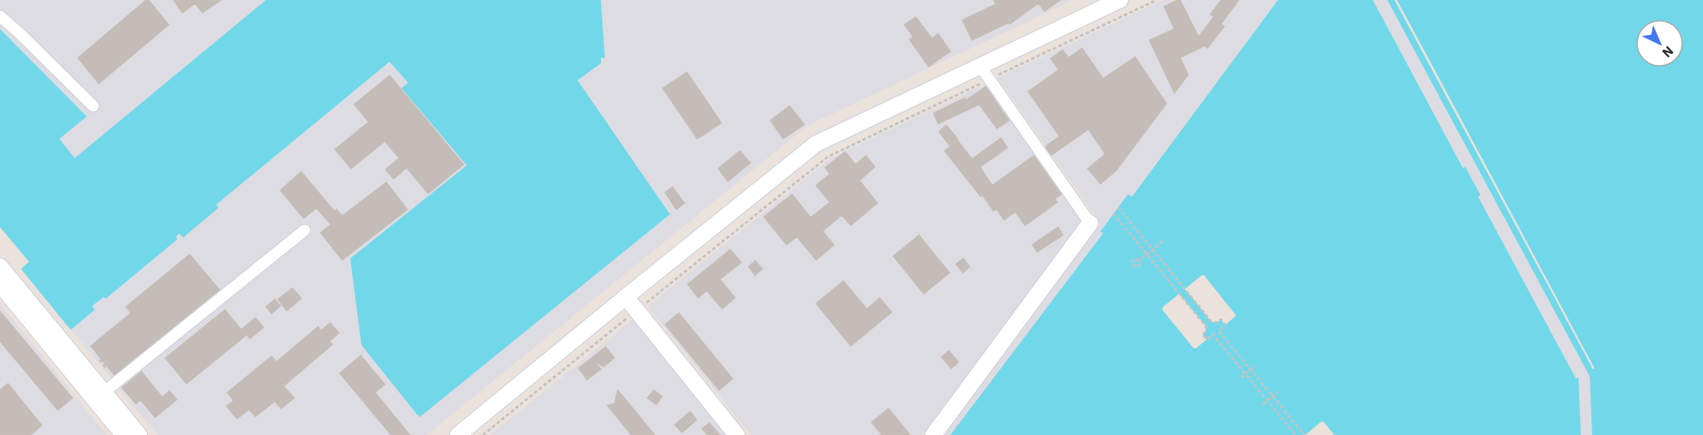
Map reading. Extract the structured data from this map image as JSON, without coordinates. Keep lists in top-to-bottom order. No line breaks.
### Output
{"north":"bottom right"}
